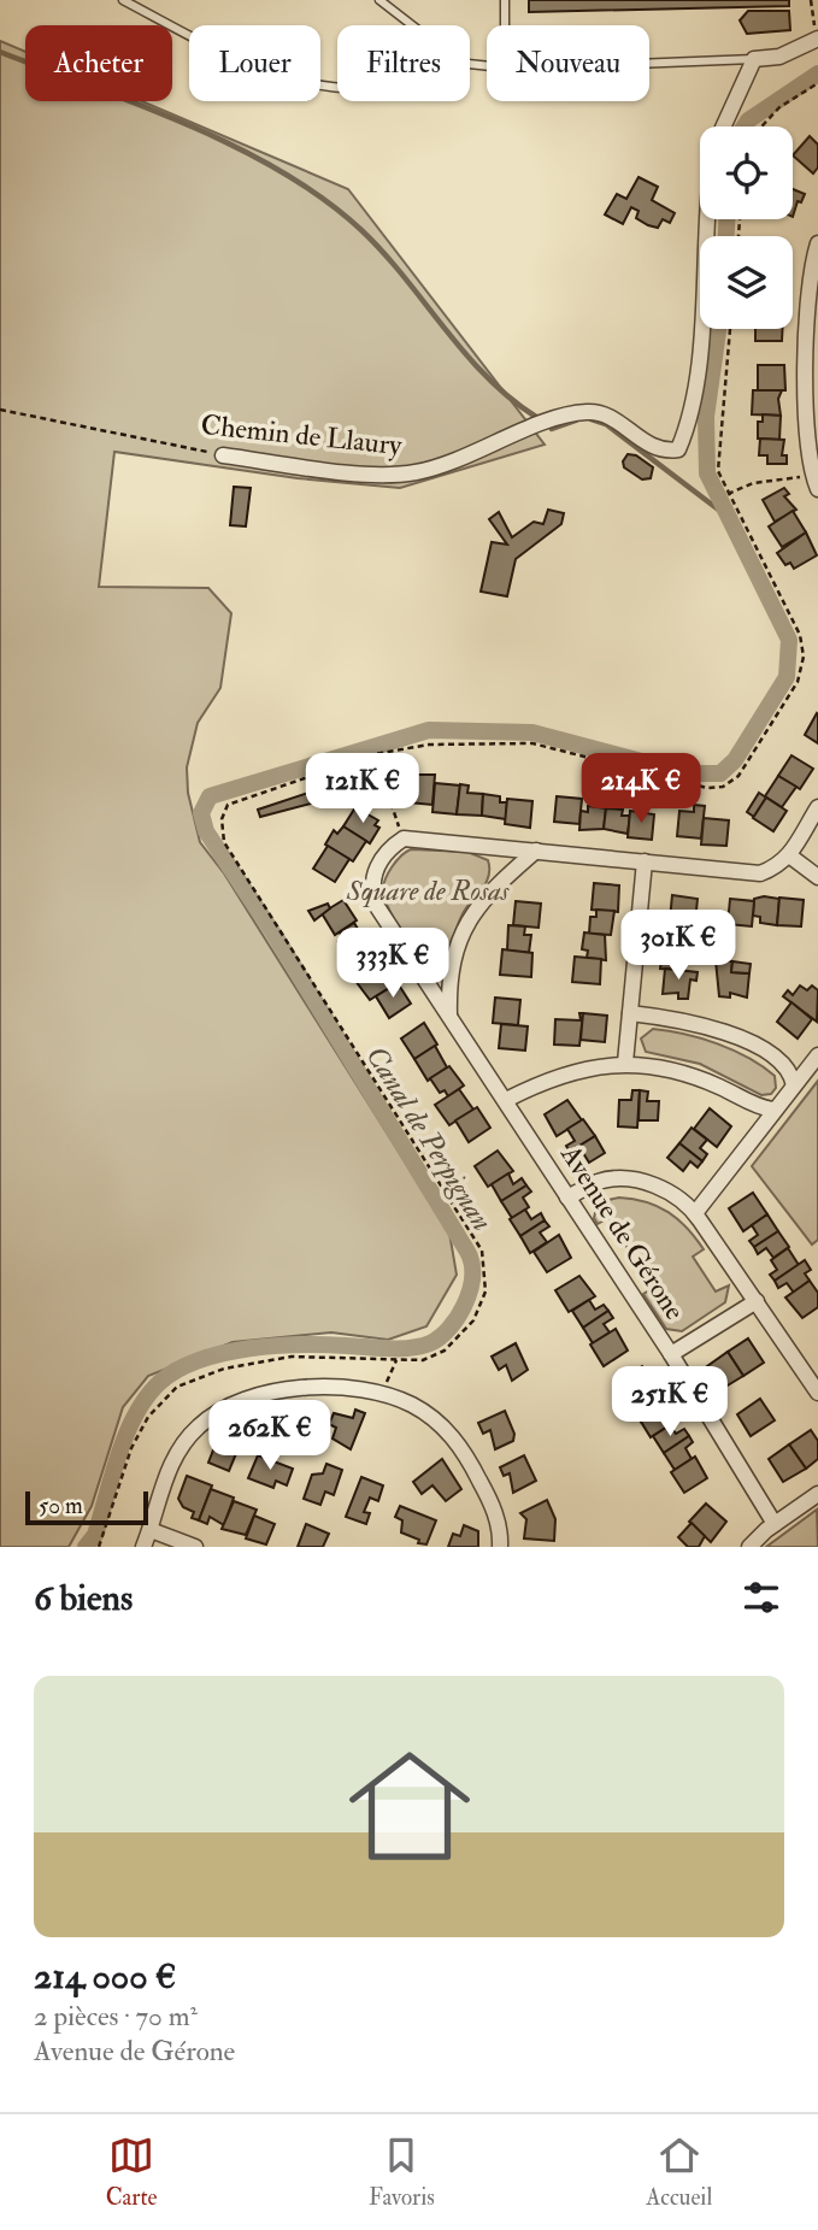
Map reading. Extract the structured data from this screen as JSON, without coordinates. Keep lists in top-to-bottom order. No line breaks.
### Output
{"streets":{"street":["Chemin de Llaury","Avenue de Gérone"]},"water":["Canal de Perpignan"],"parks":["Square de Rosas"],"scale_bar":"50 m","page":{"chip":["Acheter","Louer","Filtres","Nouveau"],"price":["121K €","214K €","301K €","333K €","251K €","262K €"],"scale":"50 m","heading":"6 biens","list":[{"name":"214 000 €","note":"2 pièces · 70 m² · Avenue de Gérone"}],"tabs":["Carte","Favoris","Accueil"]}}
